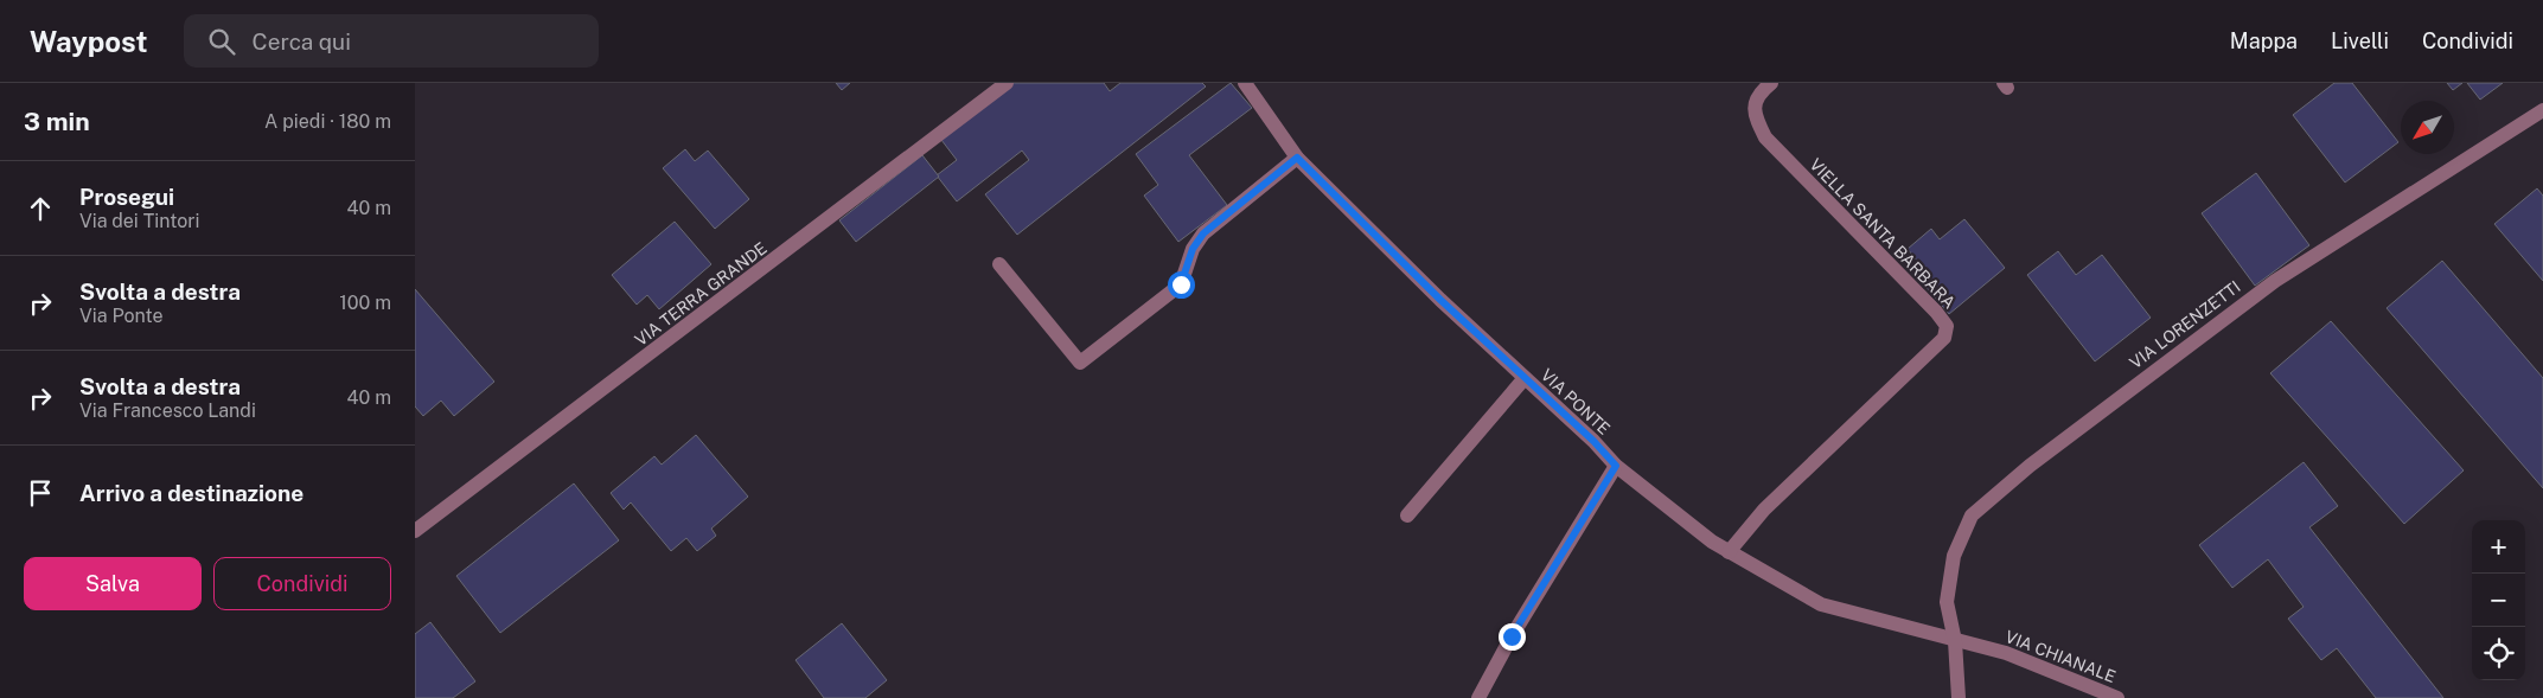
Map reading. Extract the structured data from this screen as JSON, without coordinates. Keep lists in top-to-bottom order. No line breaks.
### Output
{"streets":{"street":["VIELLA SANTA BARBARA","VIA TERRA GRANDE","VIA LORENZETTI","VIA PONTE","VIA CHIANALE"]},"crossings":[["VIELLA SANTA BARBARA","VIA PONTE"],["VIA LORENZETTI","VIA PONTE"],["VIA LORENZETTI","VIA CHIANALE"],["VIA PONTE","VIA CHIANALE"]],"north":"bottom left","page":{"header":"Waypost","search":"Cerca qui","nav":["Mappa","Livelli","Condividi"],"heading":["3 min","A piedi · 180 m"],"list":[["Prosegui","Via dei Tintori","40 m"],["Svolta a destra","Via Ponte","100 m"],["Svolta a destra","Via Francesco Landi","40 m"],"Arrivo a destinazione"],"map_buttons":["+","−"],"buttons":["Salva","Condividi"]}}
